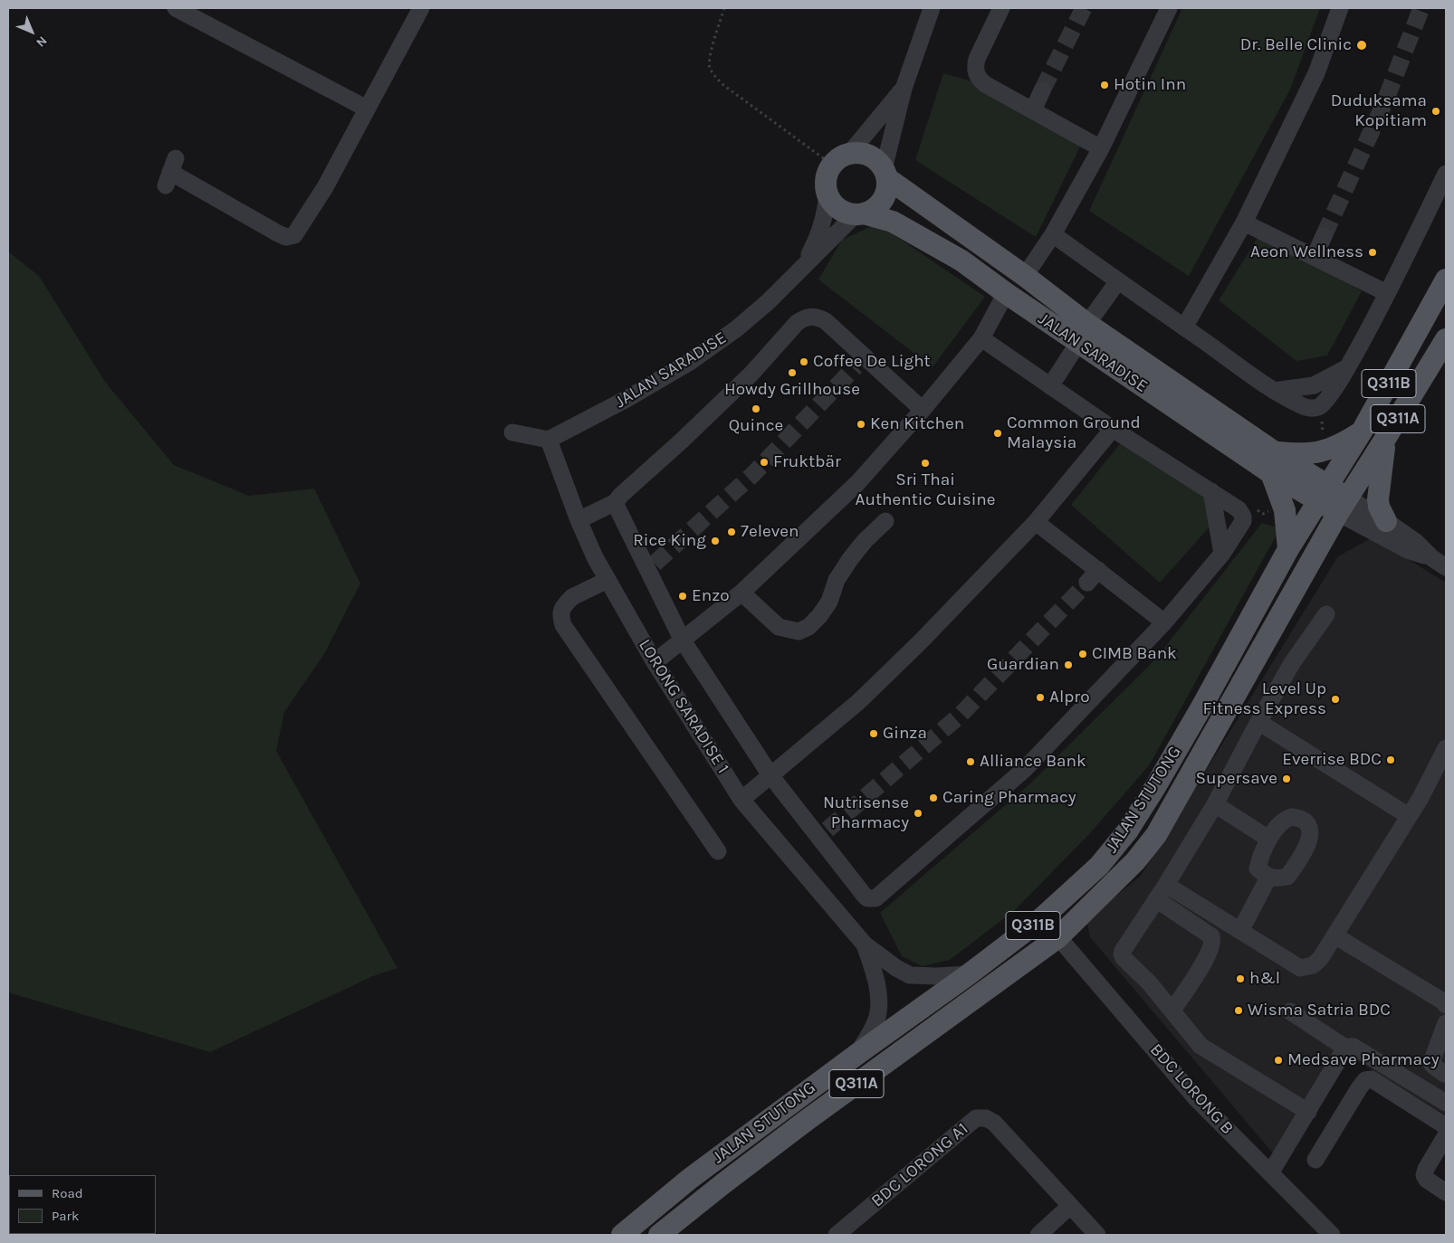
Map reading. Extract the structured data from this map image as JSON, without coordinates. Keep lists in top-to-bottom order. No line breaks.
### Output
{"streets":{"main road":["JALAN SARADISE","Q311B","Q311A","JALAN STUTONG"],"street":["LORONG SARADISE 1","BDC LORONG B","BDC LORONG A1"]},"crossings":[["JALAN SARADISE","LORONG SARADISE 1"],["JALAN SARADISE","JALAN STUTONG"],["JALAN STUTONG","BDC LORONG B"]],"places":["Dr. Belle Clinic","Hotin Inn","Duduksama Kopitiam","Aeon Wellness","Coffee De Light","Howdy Grillhouse","Quince","Ken Kitchen","Common Ground Malaysia","Fruktbär","Sri Thai Authentic Cuisine","7eleven","Rice King","Enzo","CIMB Bank","Guardian","Alpro","Level Up Fitness Express","Ginza","Everrise BDC","Alliance Bank","Supersave","Caring Pharmacy","Nutrisense Pharmacy","h&l","Wisma Satria BDC","Medsave Pharmacy"],"legend":["Road","Park"],"north":"bottom right"}
